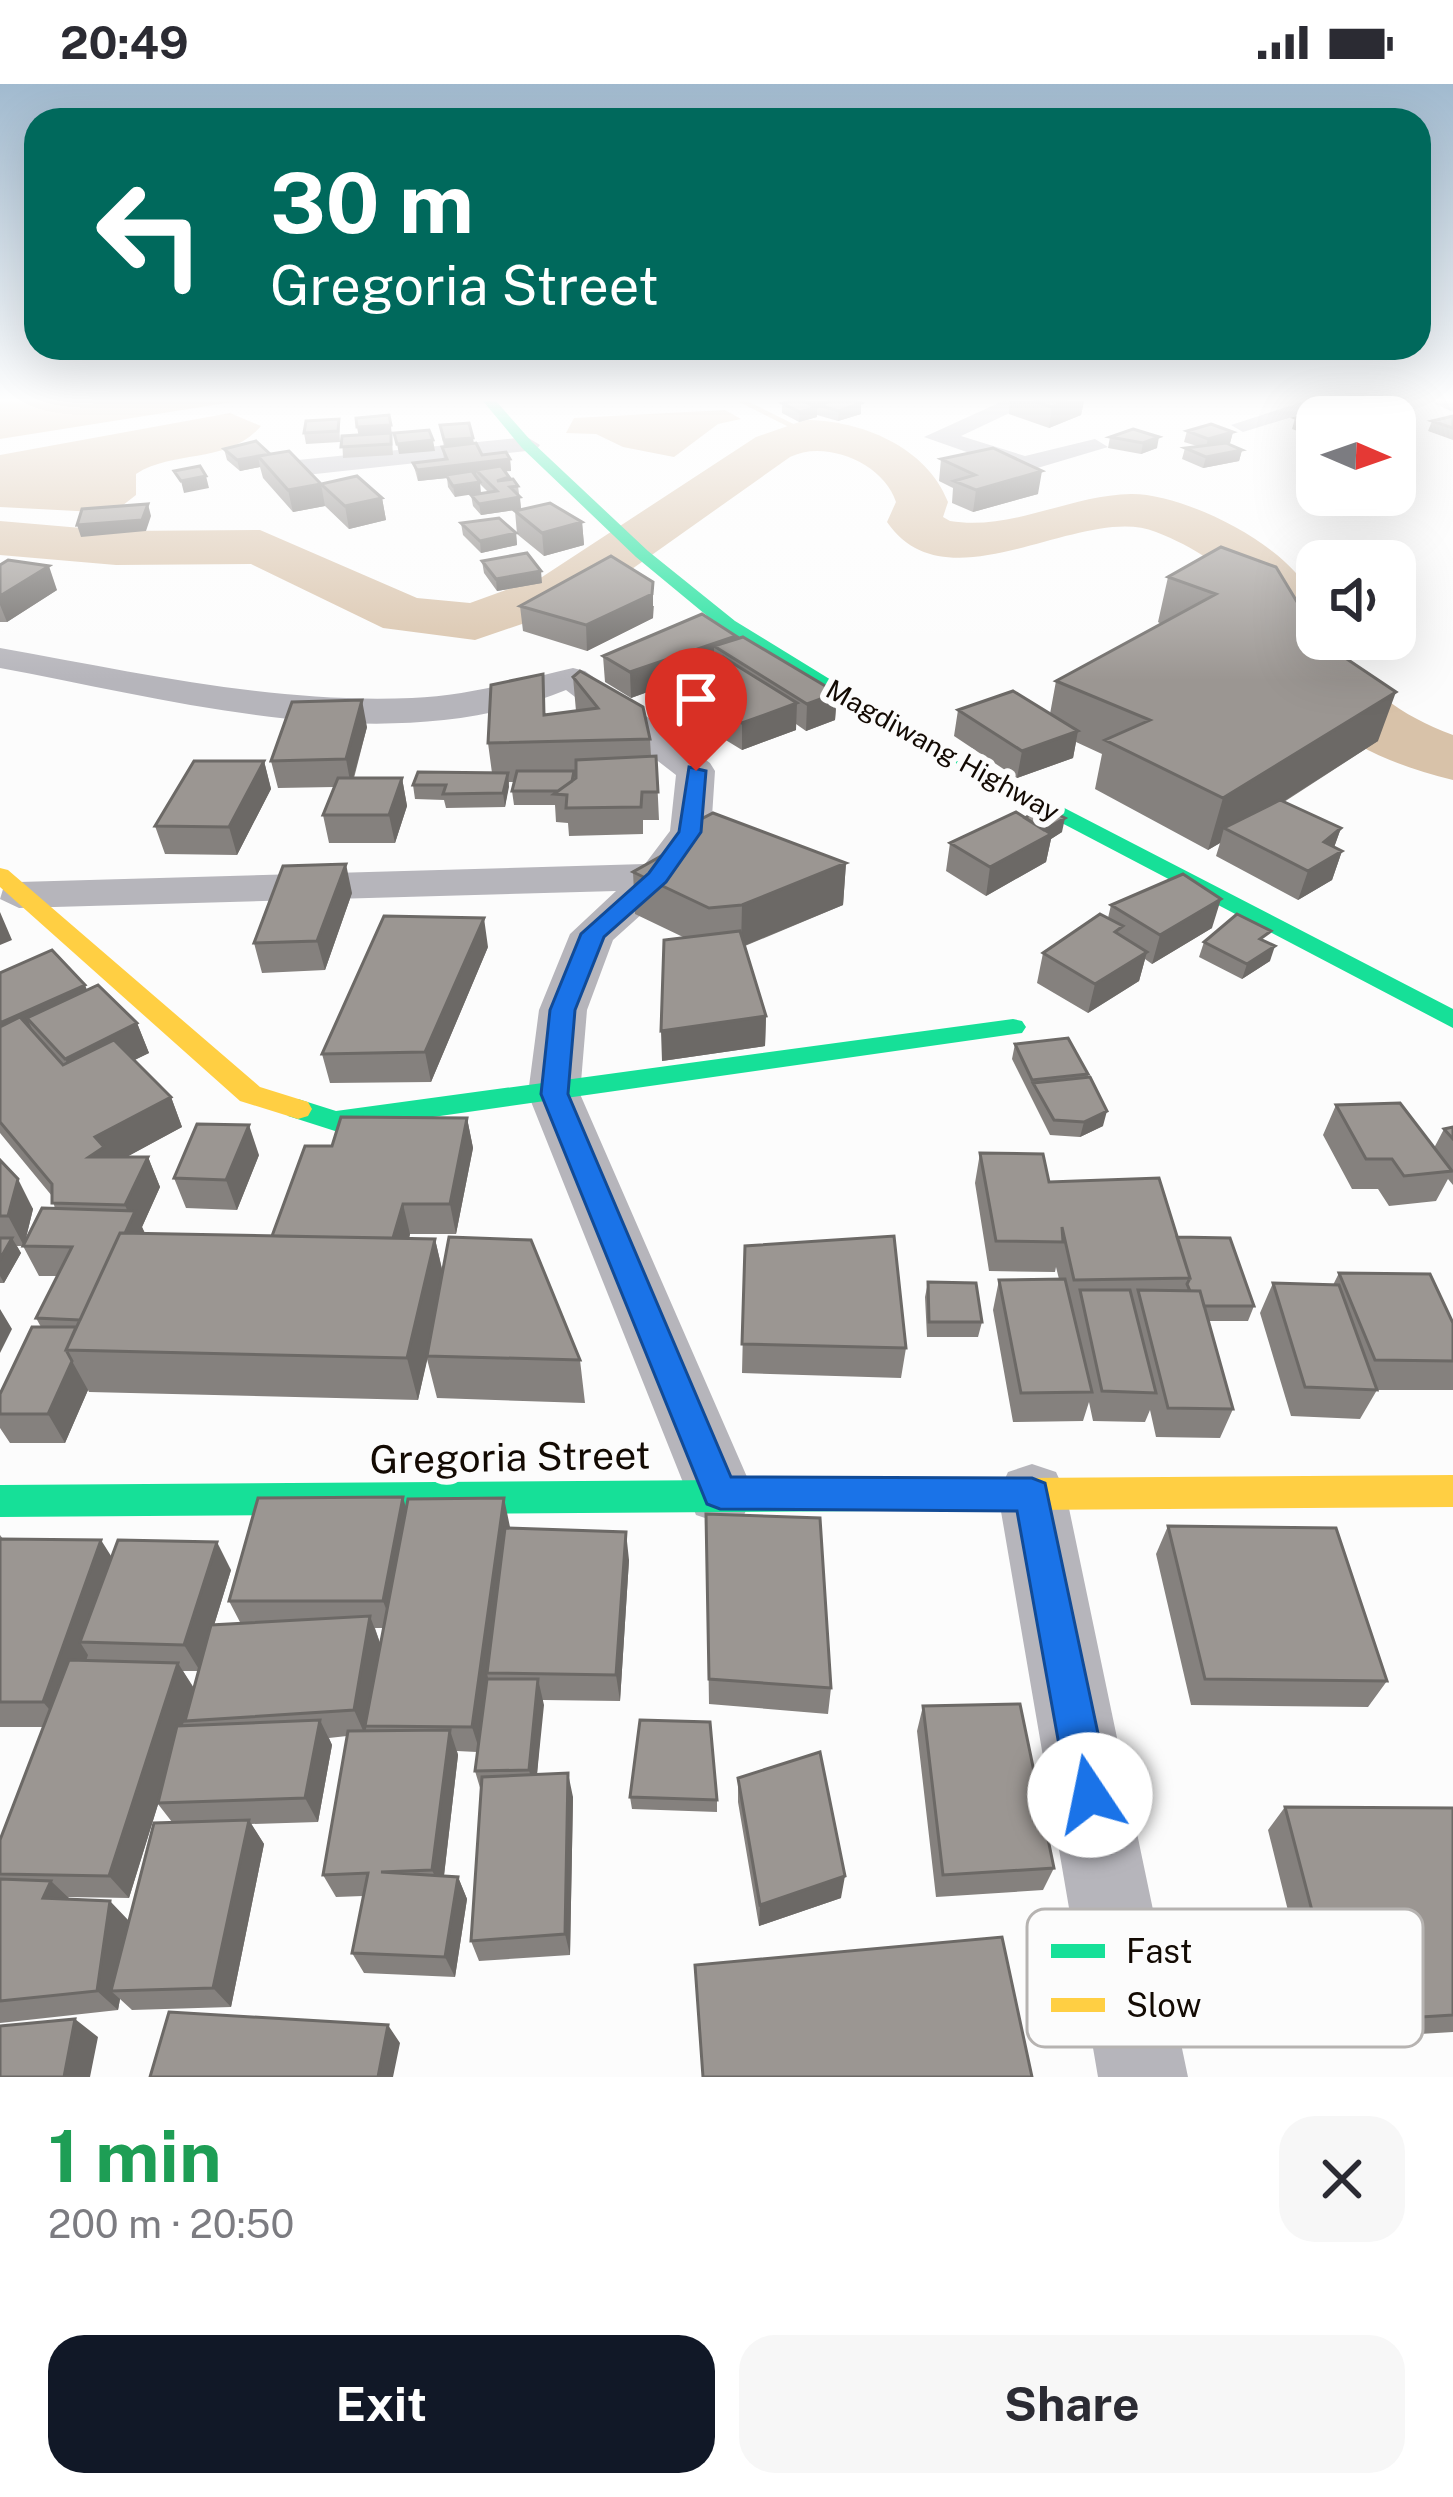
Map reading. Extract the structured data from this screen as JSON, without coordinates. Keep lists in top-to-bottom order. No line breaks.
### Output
{"streets":{"main road":["Magdiwang Highway","Gregoria Street"]},"legend":["Fast","Slow"],"north":"right","page":{"status":"20:49","turn":["30 m","Gregoria Street"],"heading":["1 min","200 m · 20:50"],"buttons":["Exit","Share"]}}
